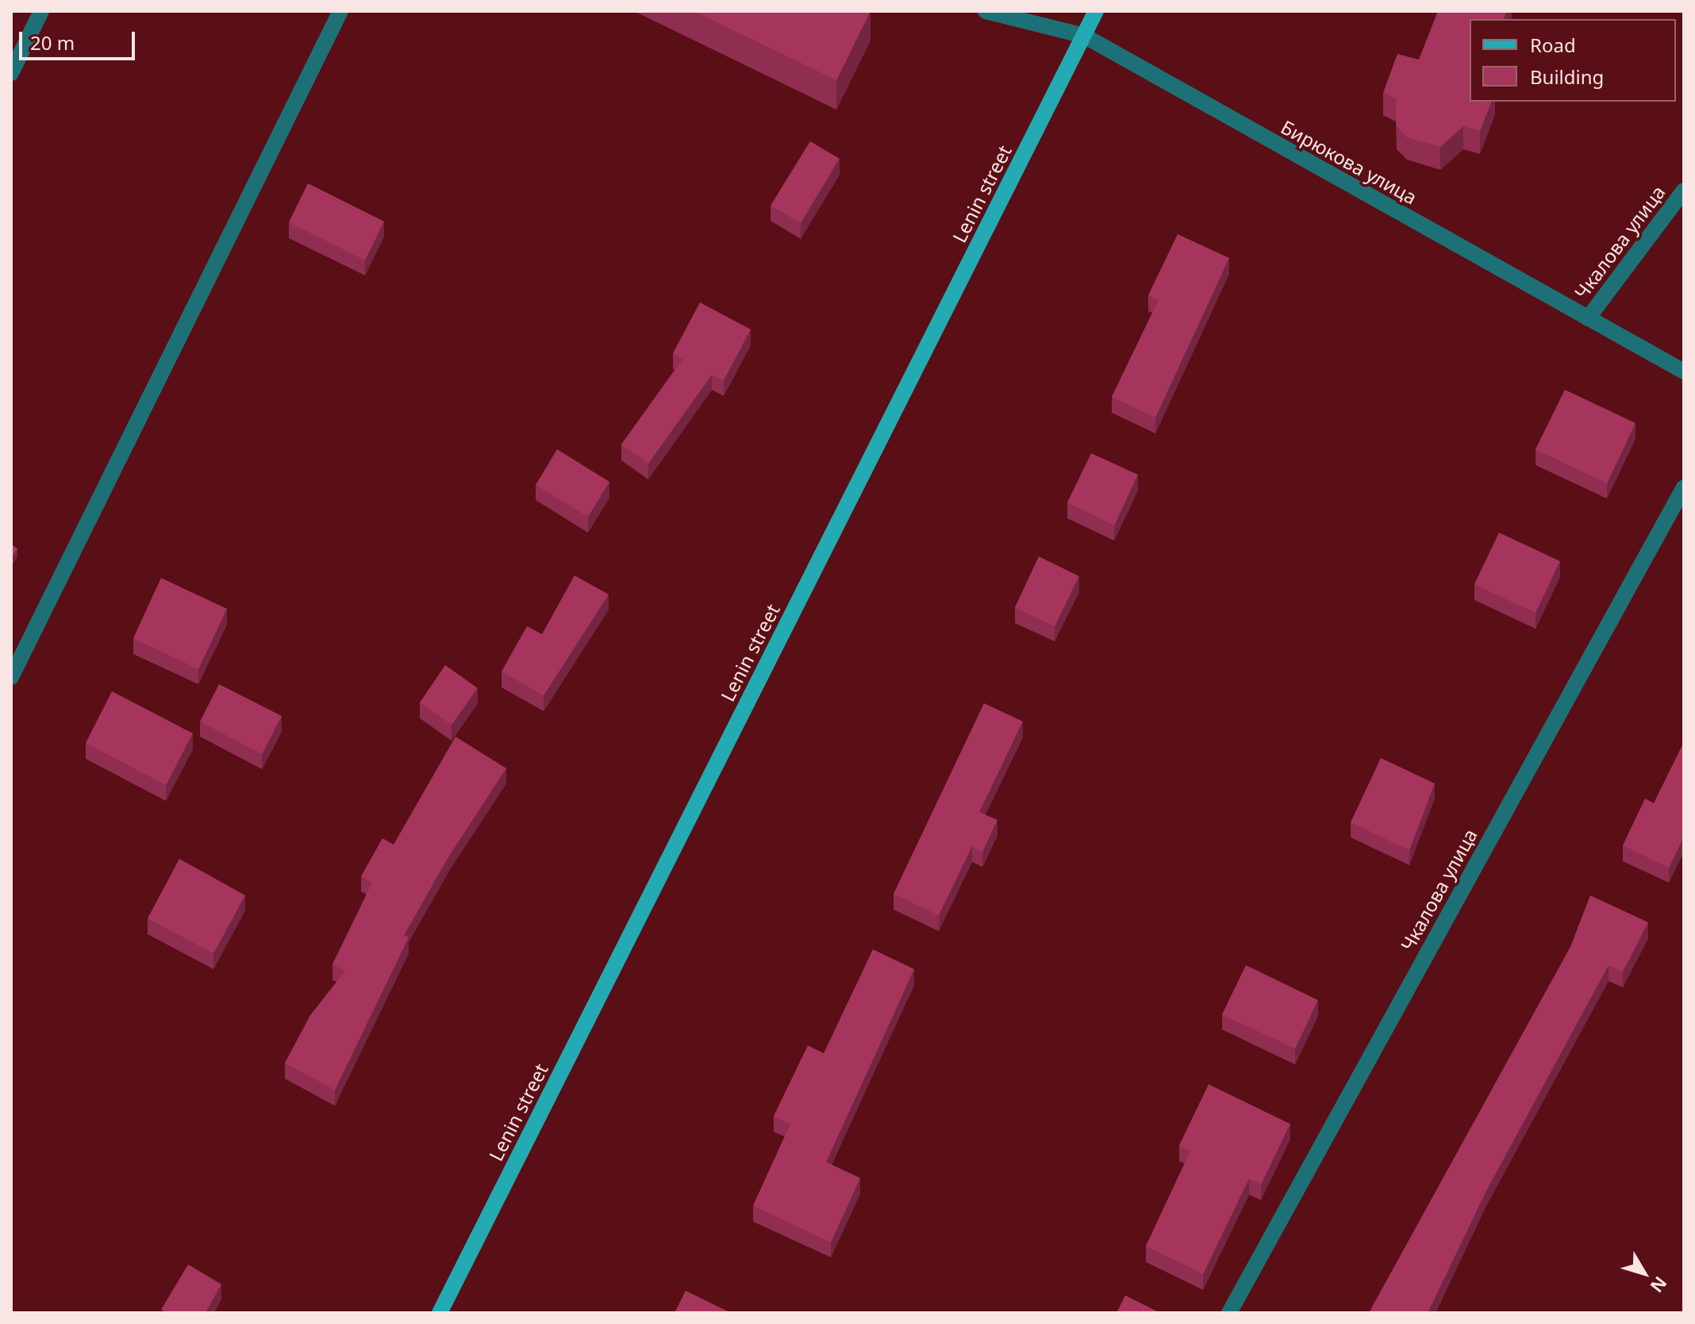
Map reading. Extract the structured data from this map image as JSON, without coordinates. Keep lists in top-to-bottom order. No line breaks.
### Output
{"streets":{"main road":["Lenin street"],"street":["Бирюкова улица","Чкалова улица"]},"crossings":[["Бирюкова улица","Lenin street"],["Бирюкова улица","Чкалова улица"]],"legend":["Road","Building"],"scale_bar":"20 m","north":"bottom right"}
